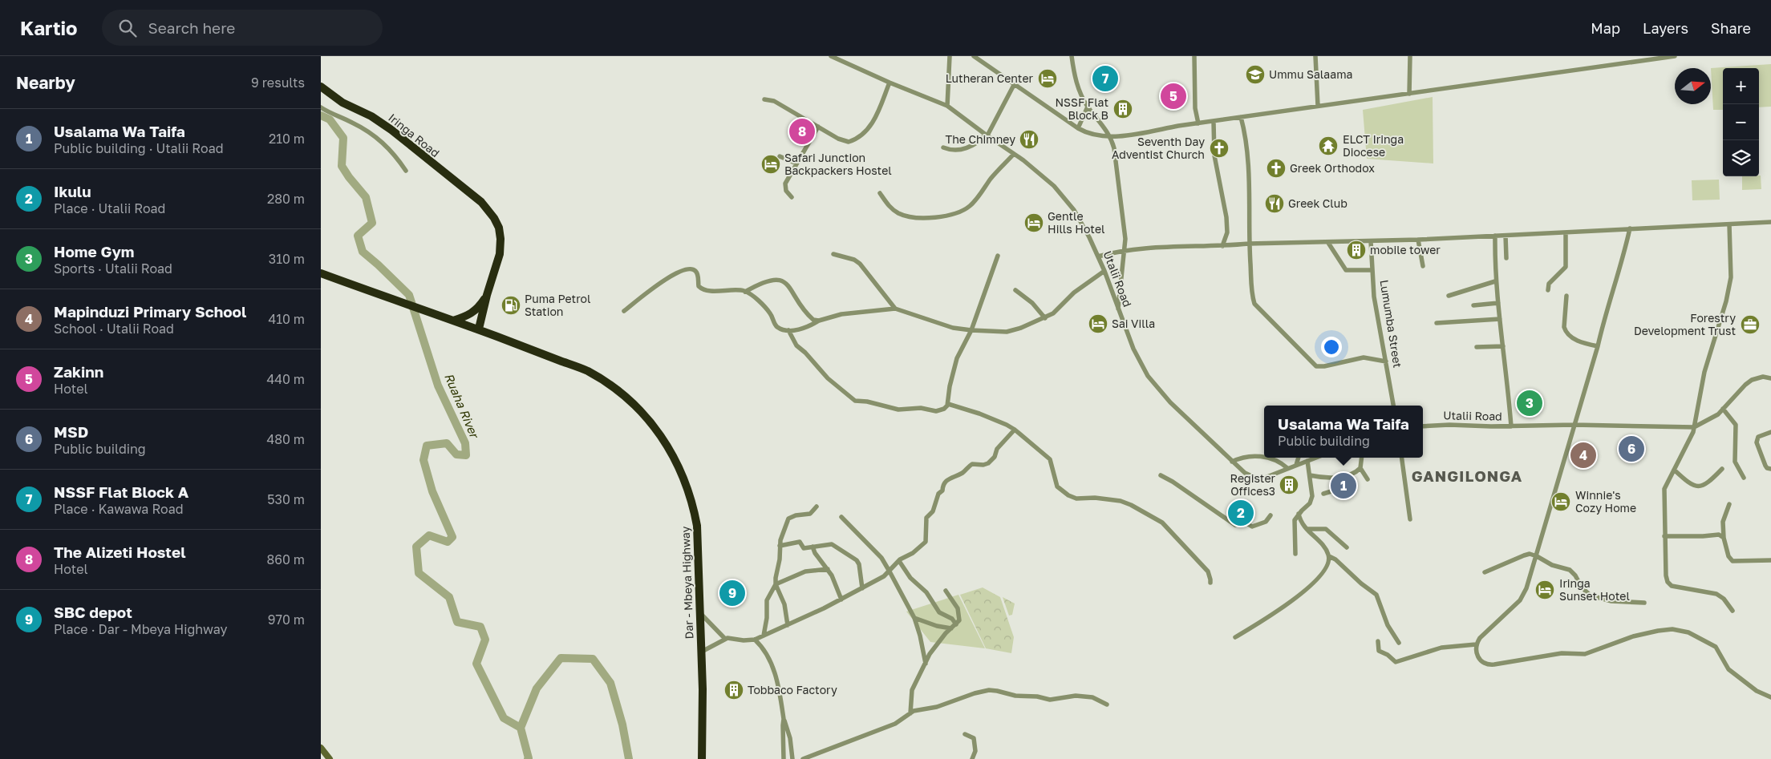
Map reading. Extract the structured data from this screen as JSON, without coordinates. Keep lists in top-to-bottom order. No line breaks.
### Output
{"streets":{"highway":["Iringa Road","Dar - Mbeya Highway"],"street":["Utalii Road","Lumumba Street"]},"districts":["GANGILONGA"],"water":["Ruaha River"],"places":{"school or university":["Ummu Salaama"],"hotel":["Lutheran Center","Safari Junction Backpackers Hostel","Gentle Hills Hotel","Sai Villa","Winnie's Cozy Home","Iringa Sunset Hotel"],"building":["NSSF Flat Block B","mobile tower","Register Offices3","Tobbaco Factory"],"restaurant":["The Chimney","Greek Club"],"temple":["ELCT Iringa Diocese"],"church":["Seventh Day Adventist Church","Greek Orthodox"],"fuel station":["Puma Petrol Station"],"office":["Forestry Development Trust"]},"north":"right","page":{"header":"Kartio","search":"Search here","nav":["Map","Layers","Share"],"heading":["Nearby","9 results"],"pins":["7","5","8","3","6","4","1","2","9"],"map_buttons":["+","−"],"list":[{"mark":"1","name":"Usalama Wa Taifa","note":"Public building · Utalii Road","value":"210 m"},{"mark":"2","name":"Ikulu","note":"Place · Utalii Road","value":"280 m"},{"mark":"3","name":"Home Gym","note":"Sports · Utalii Road","value":"310 m"},{"mark":"4","name":"Mapinduzi Primary School","note":"School · Utalii Road","value":"410 m"},{"mark":"5","name":"Zakinn","note":"Hotel","value":"440 m"},{"mark":"6","name":"MSD","note":"Public building","value":"480 m"},{"mark":"7","name":"NSSF Flat Block A","note":"Place · Kawawa Road","value":"530 m"},{"mark":"8","name":"The Alizeti Hostel","note":"Hotel","value":"860 m"},{"mark":"9","name":"SBC depot","note":"Place · Dar - Mbeya Highway","value":"970 m"}],"popup":["Usalama Wa Taifa","Public building"]}}
